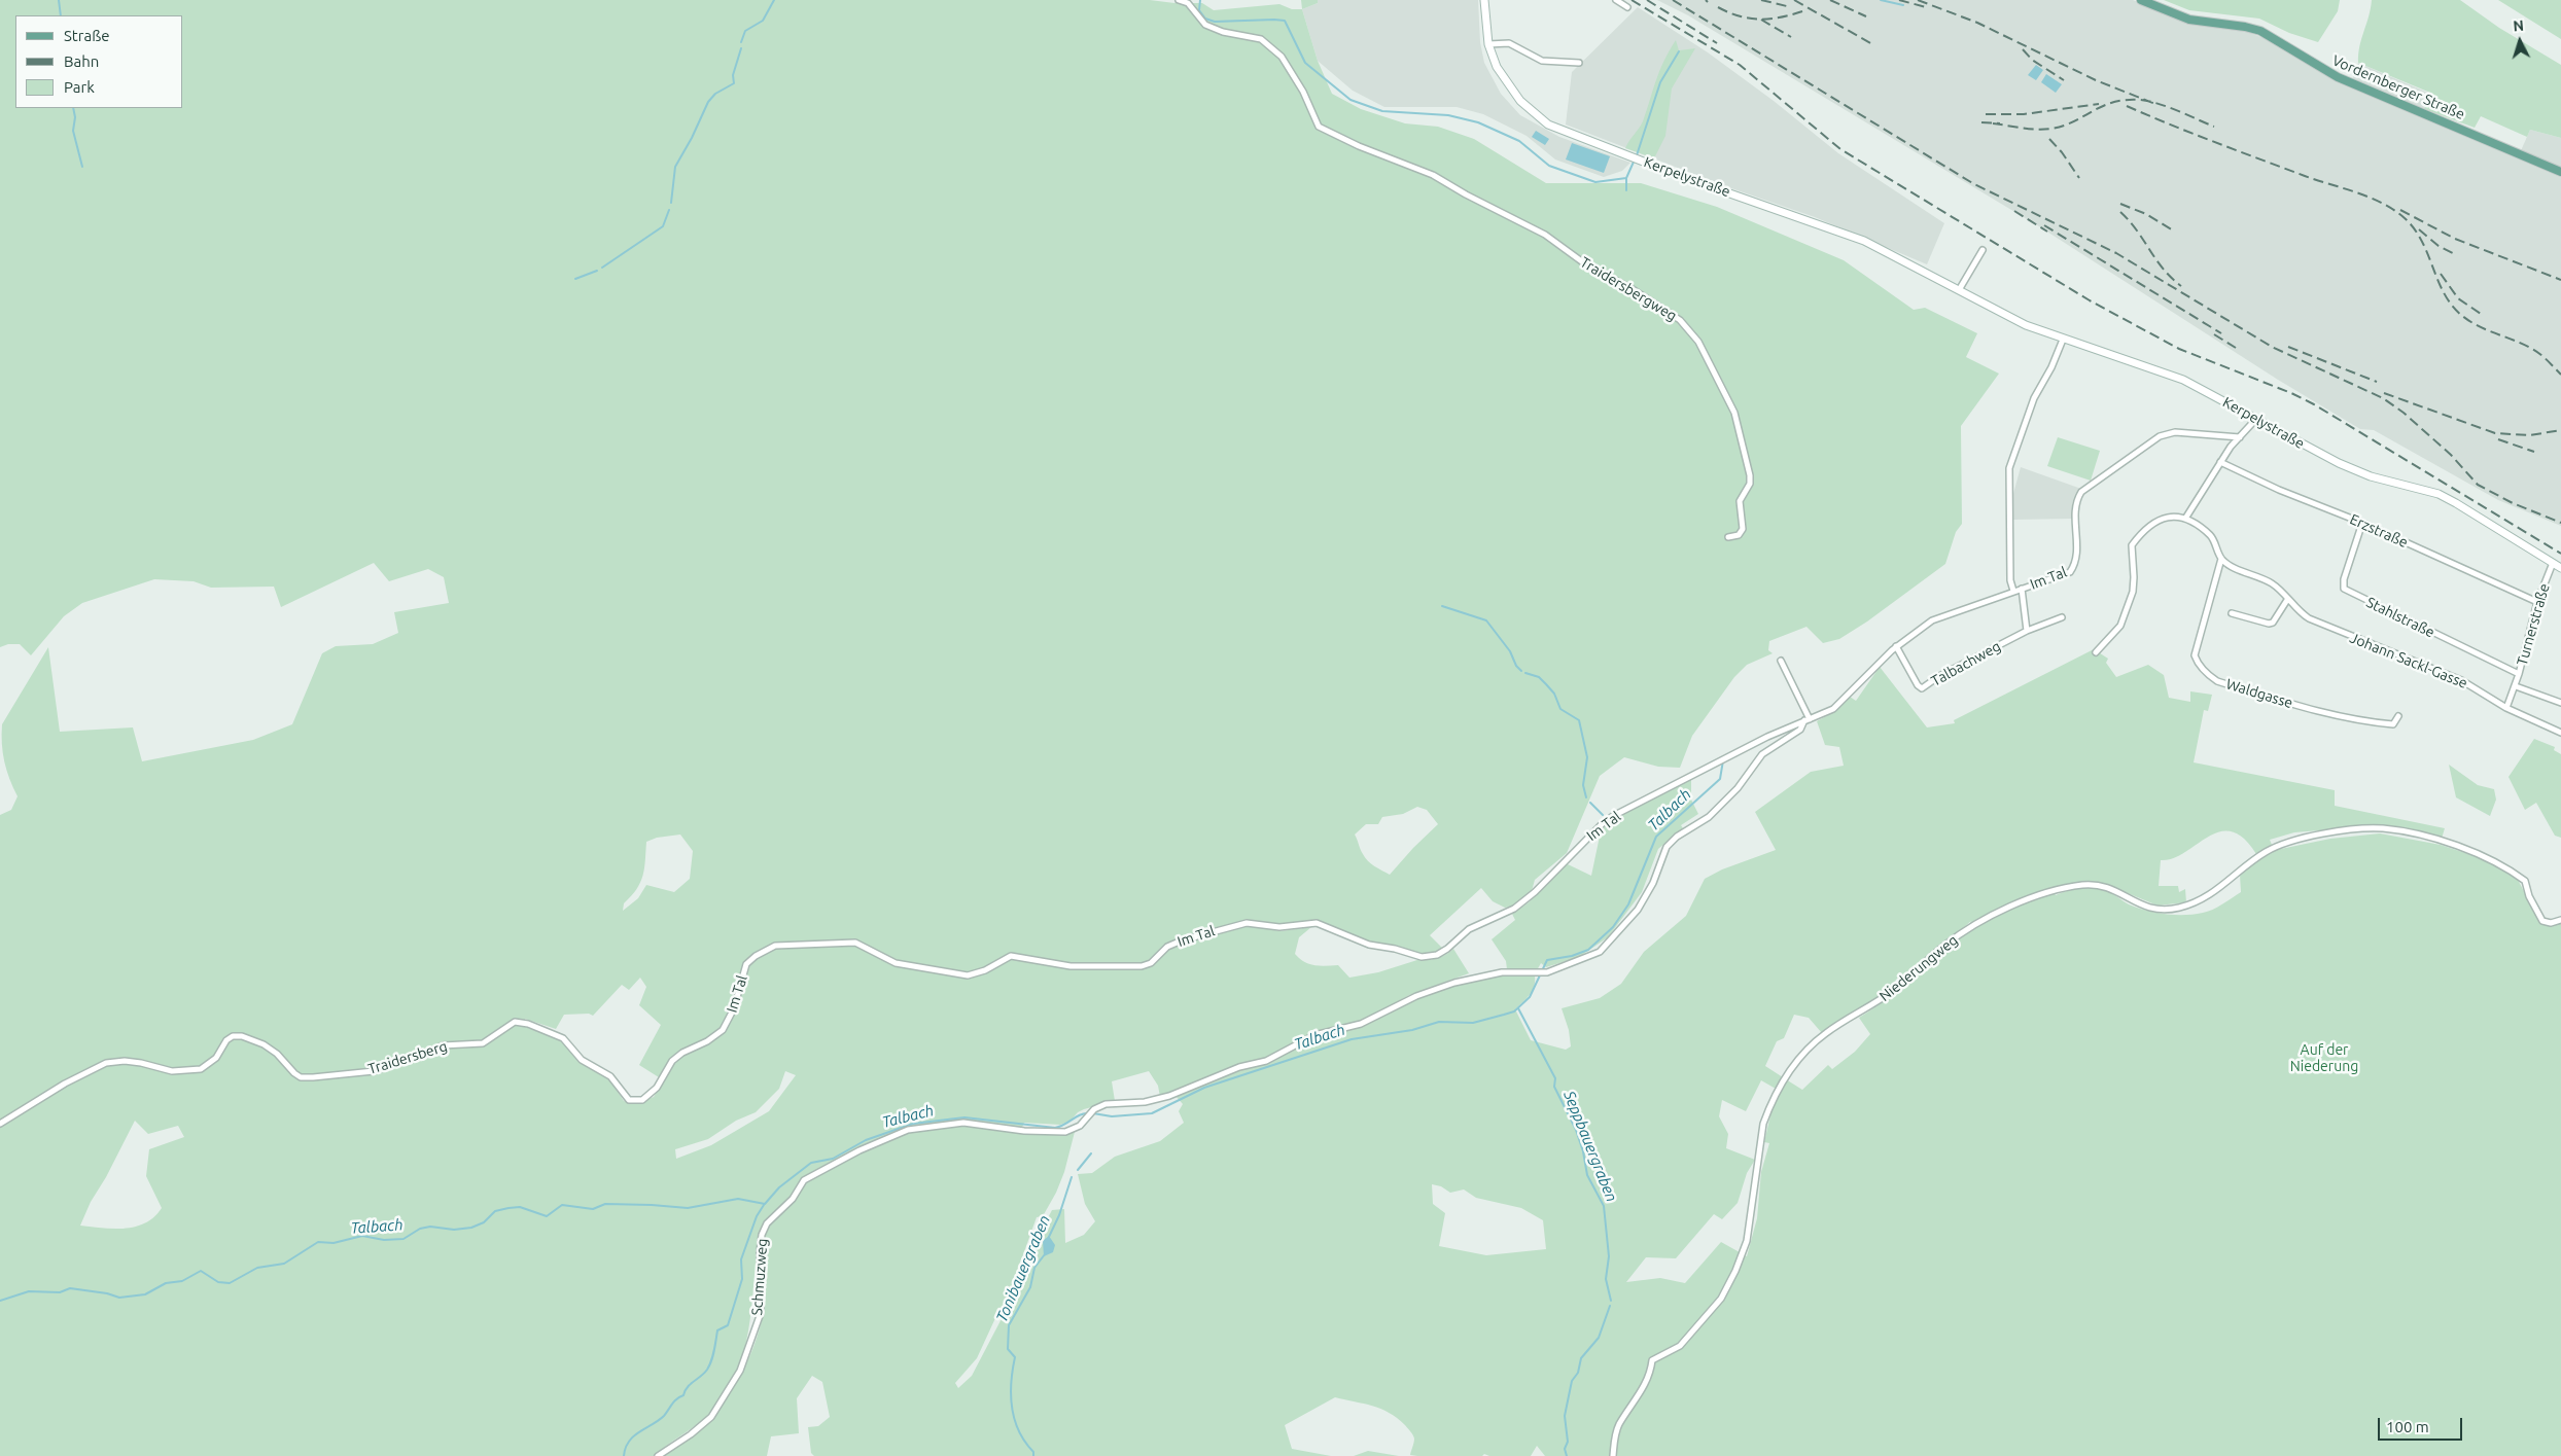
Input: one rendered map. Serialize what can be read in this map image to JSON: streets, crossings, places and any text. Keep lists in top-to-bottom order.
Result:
{
  "streets": {
    "main road": ["Vordernberger Straße", "Kerpelystraße"],
    "street": [
      "Traidersbergweg",
      "Erzstraße",
      "Im Tal",
      "Stahlstraße",
      "Turnerstraße",
      "Johann Sackl-Gasse",
      "Talbachweg",
      "Waldgasse",
      "Niederungweg",
      "Traidersberg",
      "Schmuzweg"
    ]
  },
  "crossings": [
    ["Kerpelystraße", "Turnerstraße"],
    ["Erzstraße", "Stahlstraße"],
    ["Erzstraße", "Turnerstraße"],
    ["Im Tal", "Talbachweg"],
    ["Im Tal", "Traidersberg"],
    ["Im Tal", "Schmuzweg"],
    ["Stahlstraße", "Turnerstraße"],
    ["Turnerstraße", "Johann Sackl-Gasse"],
    ["Johann Sackl-Gasse", "Waldgasse"]
  ],
  "water": ["Talbach", "Seppbauergraben", "Tonibauergraben"],
  "parks": ["Auf der Niederung"],
  "legend": ["Straße", "Bahn", "Park"],
  "scale_bar": "100 m",
  "north": "top"
}
